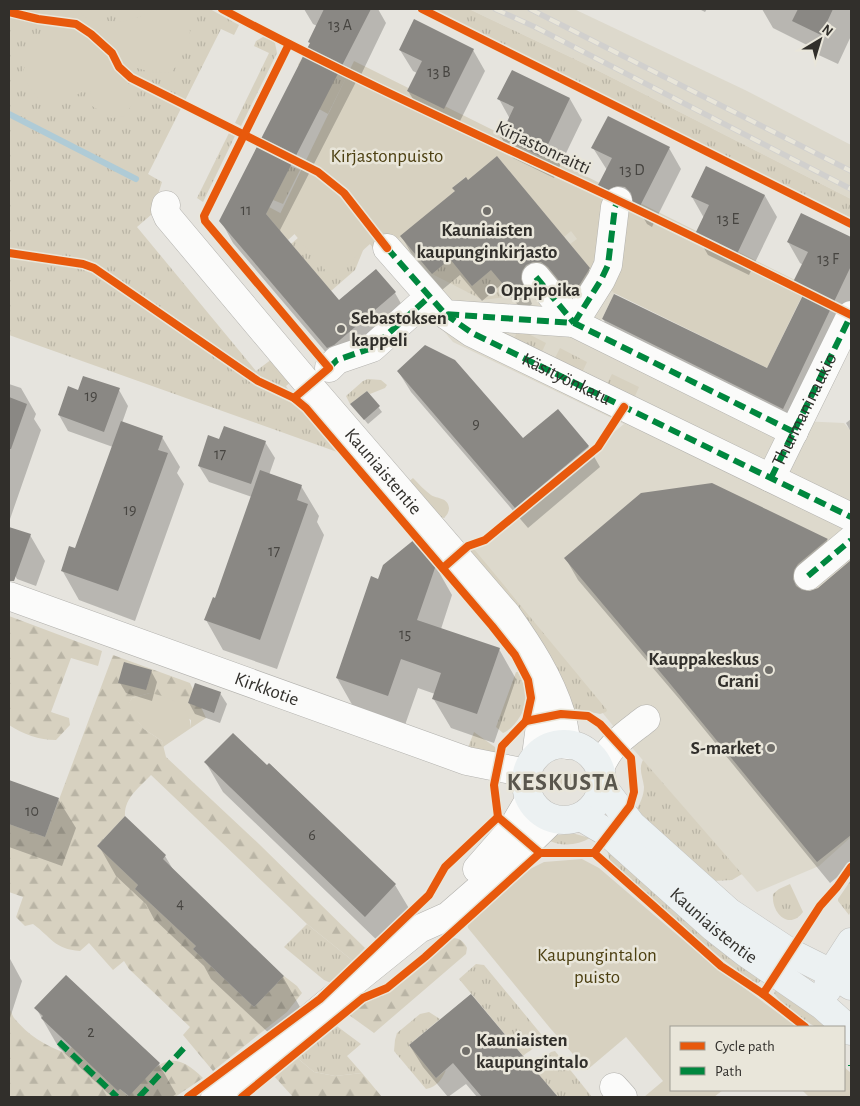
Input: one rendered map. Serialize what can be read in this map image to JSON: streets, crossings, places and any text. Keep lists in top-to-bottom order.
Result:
{
  "streets": {
    "main road": ["Kauniaistentie"],
    "street": ["Käsityönkatu", "Thurmaninaukio", "Kirkkotie"],
    "cycle path": ["Kirjastonraitti"]
  },
  "crossings": [
    ["Käsityönkatu", "Thurmaninaukio"],
    ["Kauniaistentie", "Kirkkotie"]
  ],
  "districts": ["KESKUSTA"],
  "parks": ["Kirjastonpuisto", "Kaupungintalon puisto"],
  "places": [
    "Kauniaisten kaupunginkirjasto",
    "Oppipoika",
    "Sebastoksen kappeli",
    "Kauppakeskus Grani",
    "S-market",
    "Kauniaisten kaupungintalo"
  ],
  "house_numbers": [
    "13 A",
    "13 B",
    "13 D",
    "11",
    "13 E",
    "13 F",
    "19",
    "9",
    "17",
    "19",
    "17",
    "15",
    "10",
    "6",
    "4",
    "2"
  ],
  "legend": ["Cycle path", "Path"],
  "north": "top right"
}
